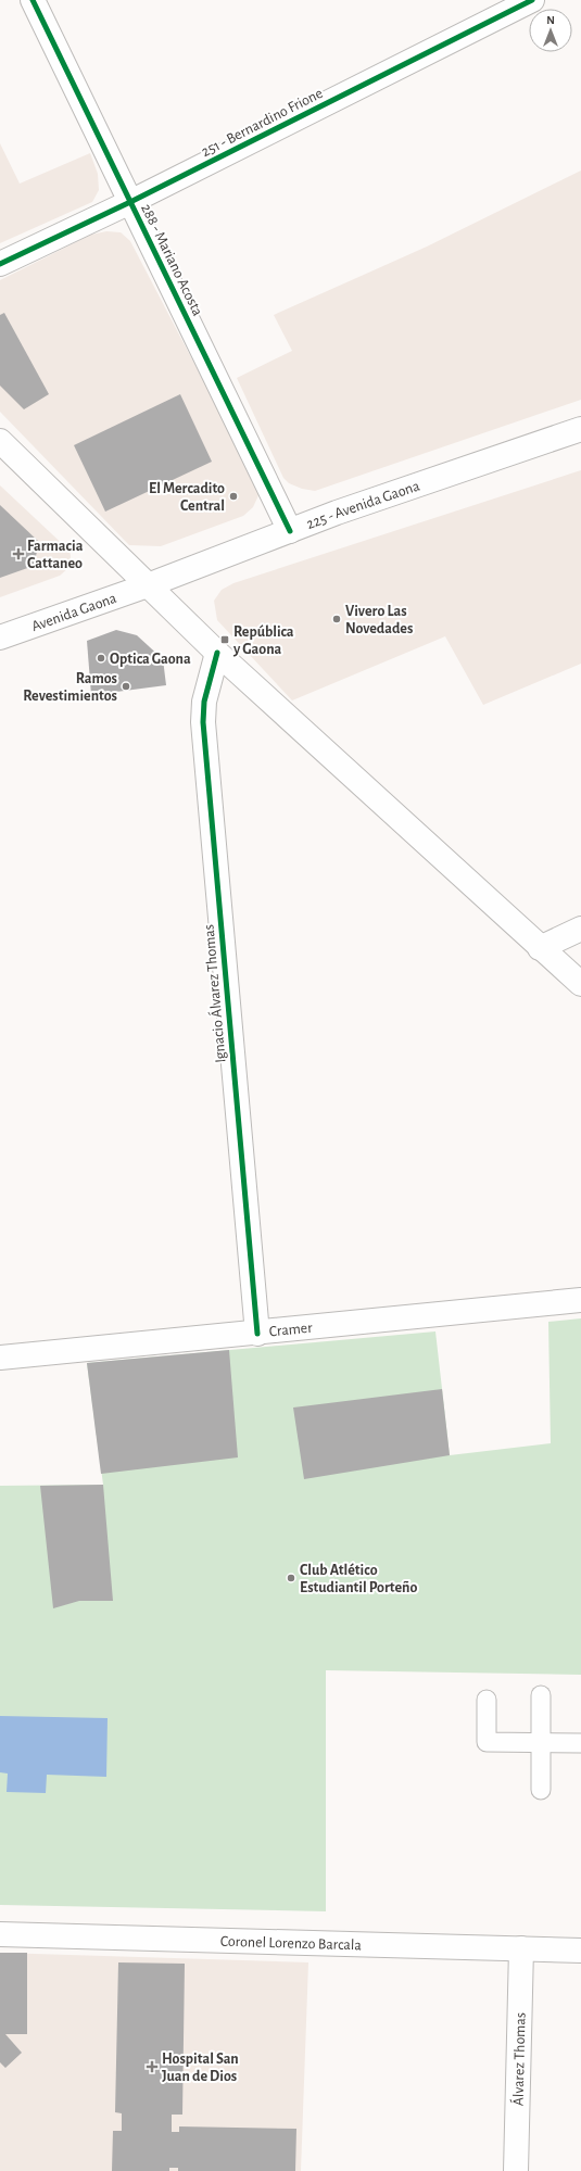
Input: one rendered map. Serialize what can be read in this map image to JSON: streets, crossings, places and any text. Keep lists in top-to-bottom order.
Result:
{
  "streets": {
    "street": [
      "251 - Bernardino Frione",
      "288 - Mariano Acosta",
      "225 - Avenida Gaona",
      "Avenida Gaona",
      "Ignacio Álvarez Thomas",
      "Cramer",
      "Coronel Lorenzo Barcala",
      "Álvarez Thomas"
    ]
  },
  "crossings": [
    ["251 - Bernardino Frione", "288 - Mariano Acosta"],
    ["288 - Mariano Acosta", "225 - Avenida Gaona"],
    ["225 - Avenida Gaona", "Avenida Gaona"],
    ["Ignacio Álvarez Thomas", "Cramer"],
    ["Coronel Lorenzo Barcala", "Álvarez Thomas"]
  ],
  "places": {
    "other": [
      "El Mercadito Central",
      "Vivero Las Novedades",
      "Optica Gaona",
      "Ramos Revestimientos",
      "Club Atlético Estudiantil Porteño"
    ],
    "health": ["Farmacia Cattaneo", "Hospital San Juan de Dios"],
    "transit": ["República y Gaona"]
  },
  "north": "top"
}
